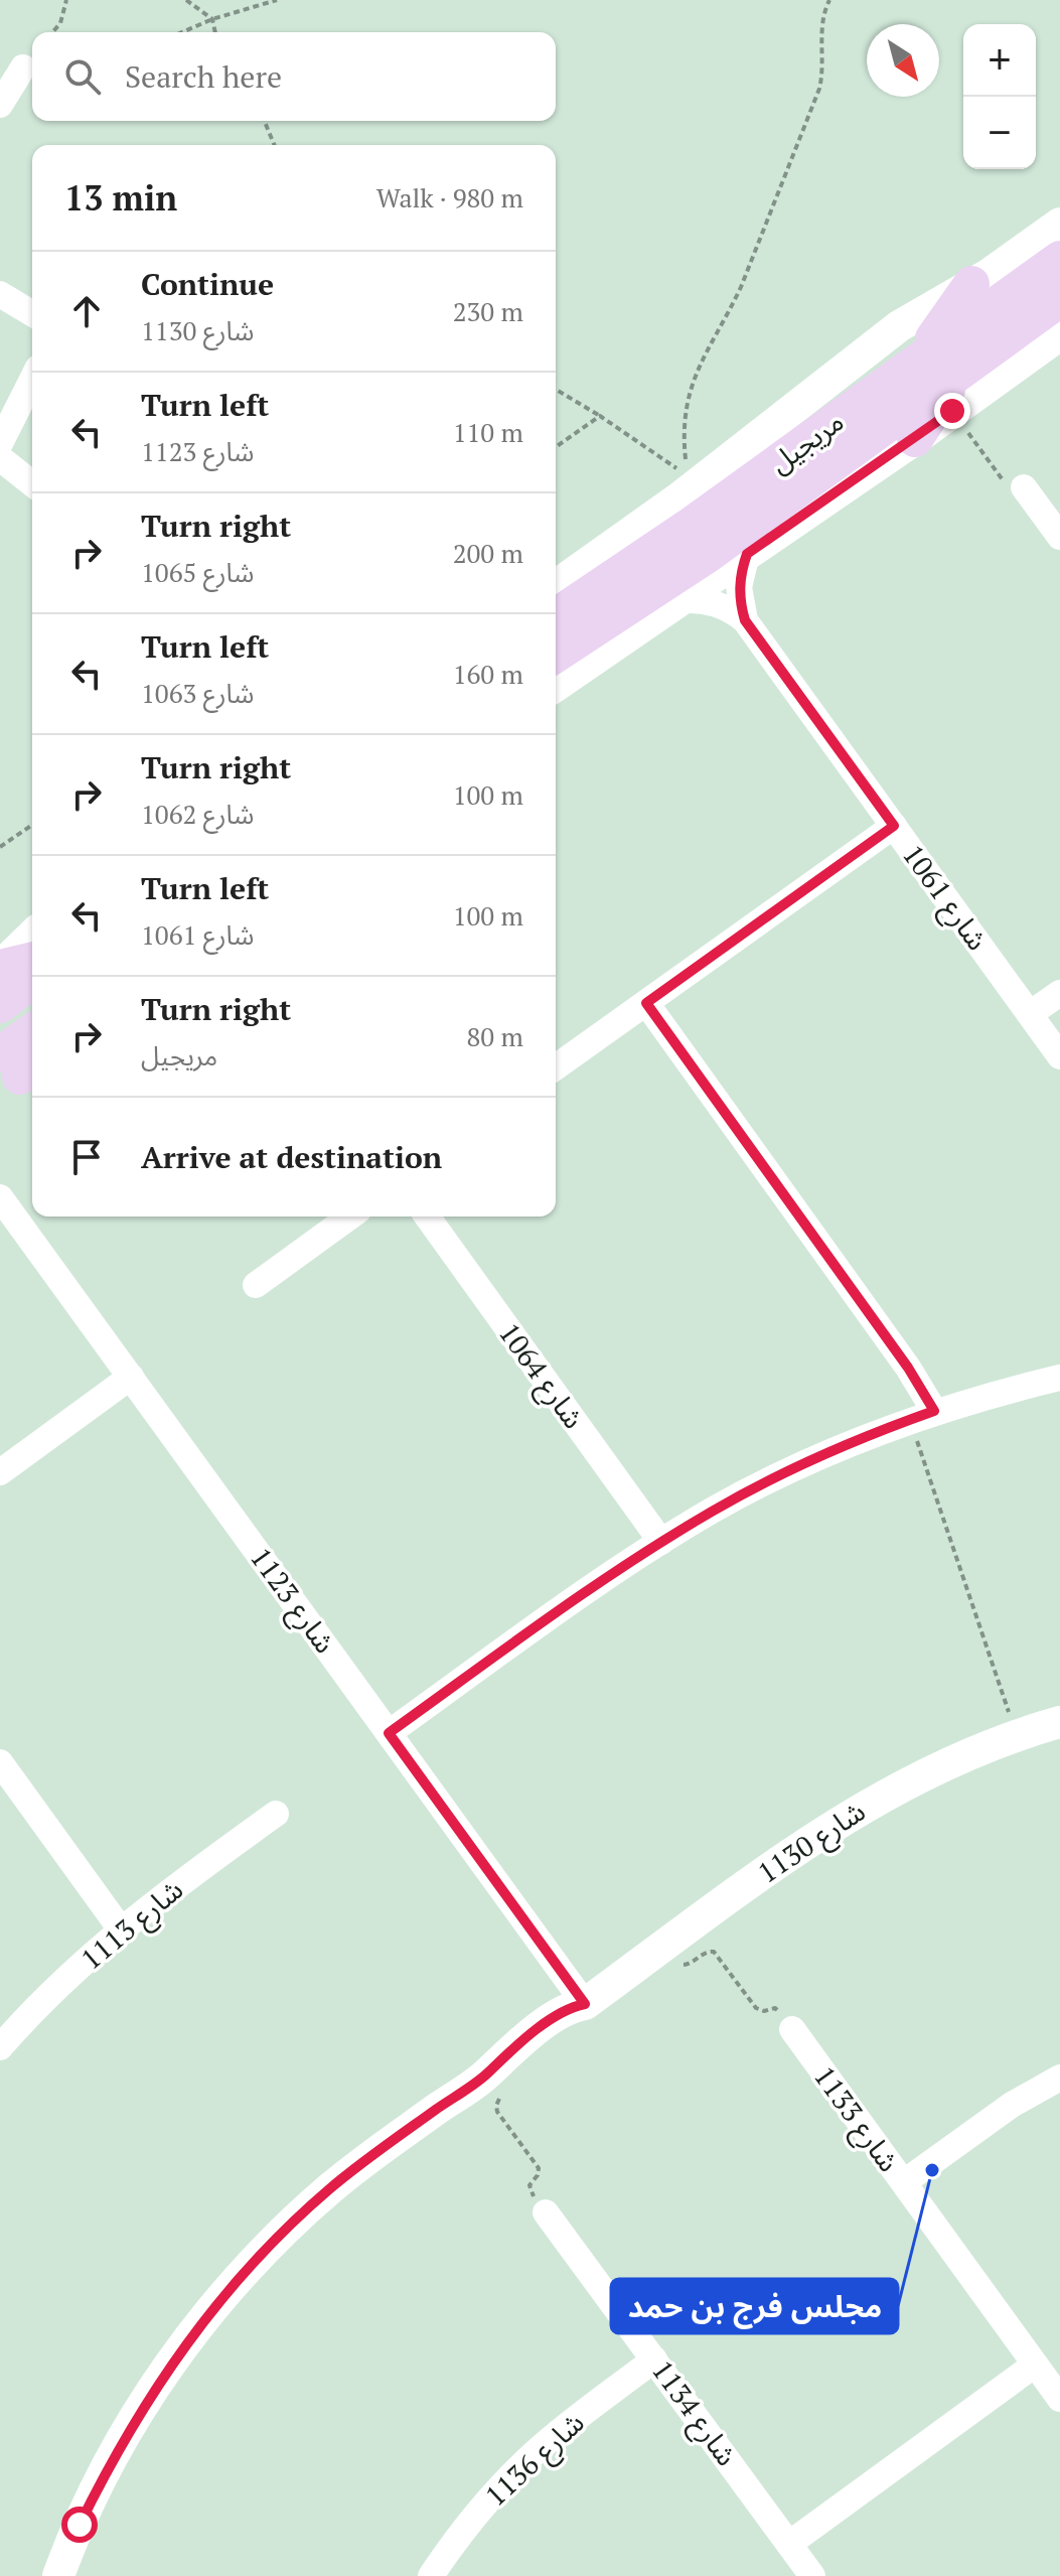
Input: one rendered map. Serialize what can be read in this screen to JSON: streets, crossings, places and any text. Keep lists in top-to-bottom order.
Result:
{
  "streets": {
    "main road": ["مريجيل"],
    "street": [
      "شارع 1061",
      "شارع 1064",
      "شارع 1123",
      "شارع 1130",
      "شارع 1113",
      "شارع 1133",
      "شارع 1134",
      "شارع 1136"
    ]
  },
  "crossings": [
    ["مريجيل", "شارع 1061"],
    ["شارع 1123", "شارع 1130"],
    ["شارع 1134", "شارع 1136"]
  ],
  "places": ["مجلس فرج بن حمد"],
  "north": "bottom right",
  "page": {
    "map_buttons": ["+", "−"],
    "search": "Search here",
    "heading": ["13 min", "Walk · 980 m"],
    "list": [
      ["Continue", "شارع 1130", "230 m"],
      ["Turn left", "شارع 1123", "110 m"],
      ["Turn right", "شارع 1065", "200 m"],
      ["Turn left", "شارع 1063", "160 m"],
      ["Turn right", "شارع 1062", "100 m"],
      ["Turn left", "شارع 1061", "100 m"],
      ["Turn right", "مريجيل", "80 m"],
      "Arrive at destination"
    ]
  }
}
